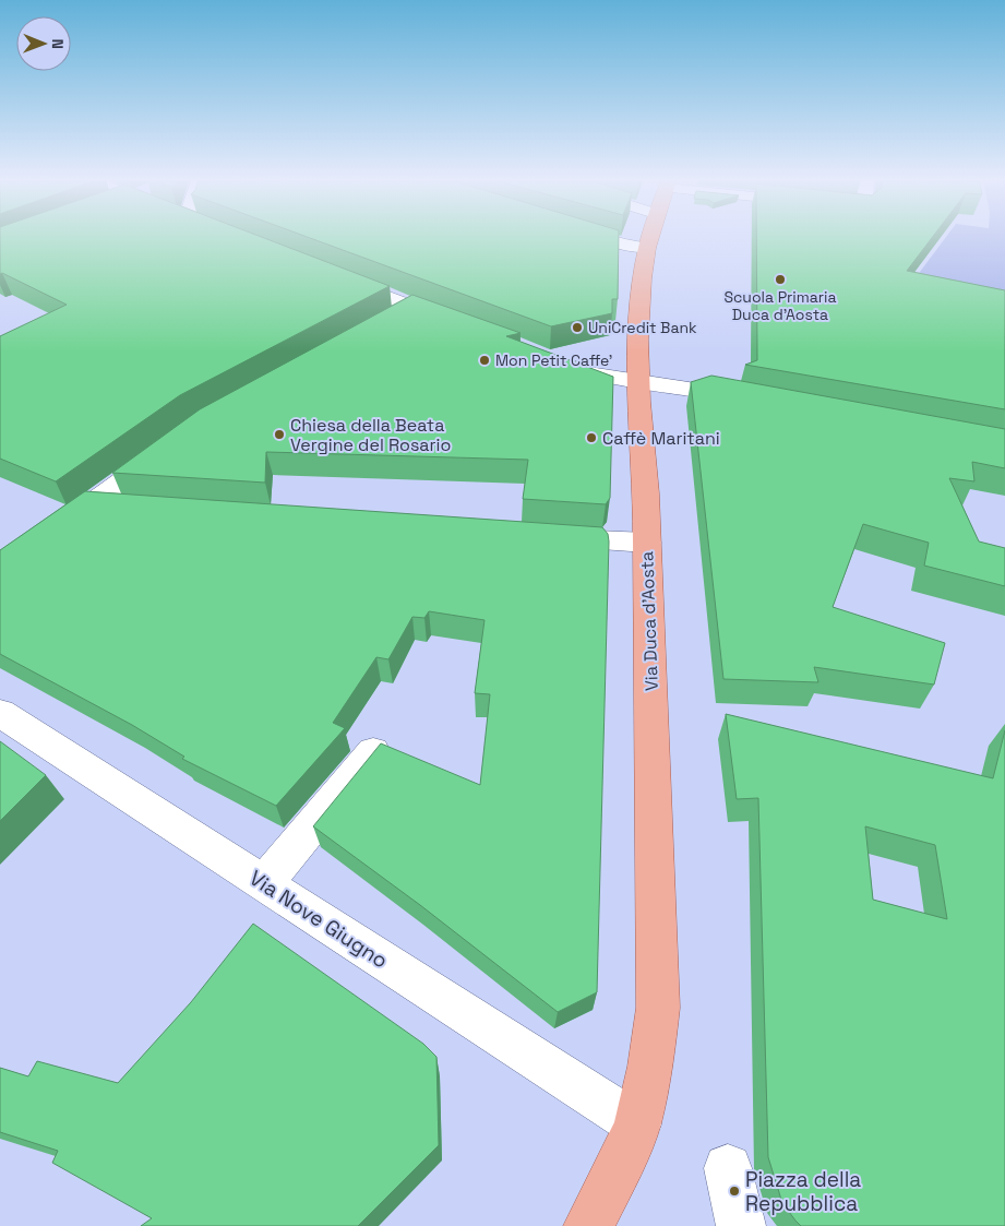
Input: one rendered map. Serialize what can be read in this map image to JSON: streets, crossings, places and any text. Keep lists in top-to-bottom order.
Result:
{
  "streets": {
    "main road": ["Via Duca d'Aosta"],
    "street": ["Via Nove Giugno"]
  },
  "crossings": [
    ["Via Duca d'Aosta", "Via Nove Giugno"]
  ],
  "places": [
    "Scuola Primaria Duca d'Aosta",
    "UniCredit Bank",
    "Mon Petit Caffe'",
    "Chiesa della Beata Vergine del Rosario",
    "Caffè Maritani",
    "Piazza della Repubblica"
  ],
  "north": "right"
}
